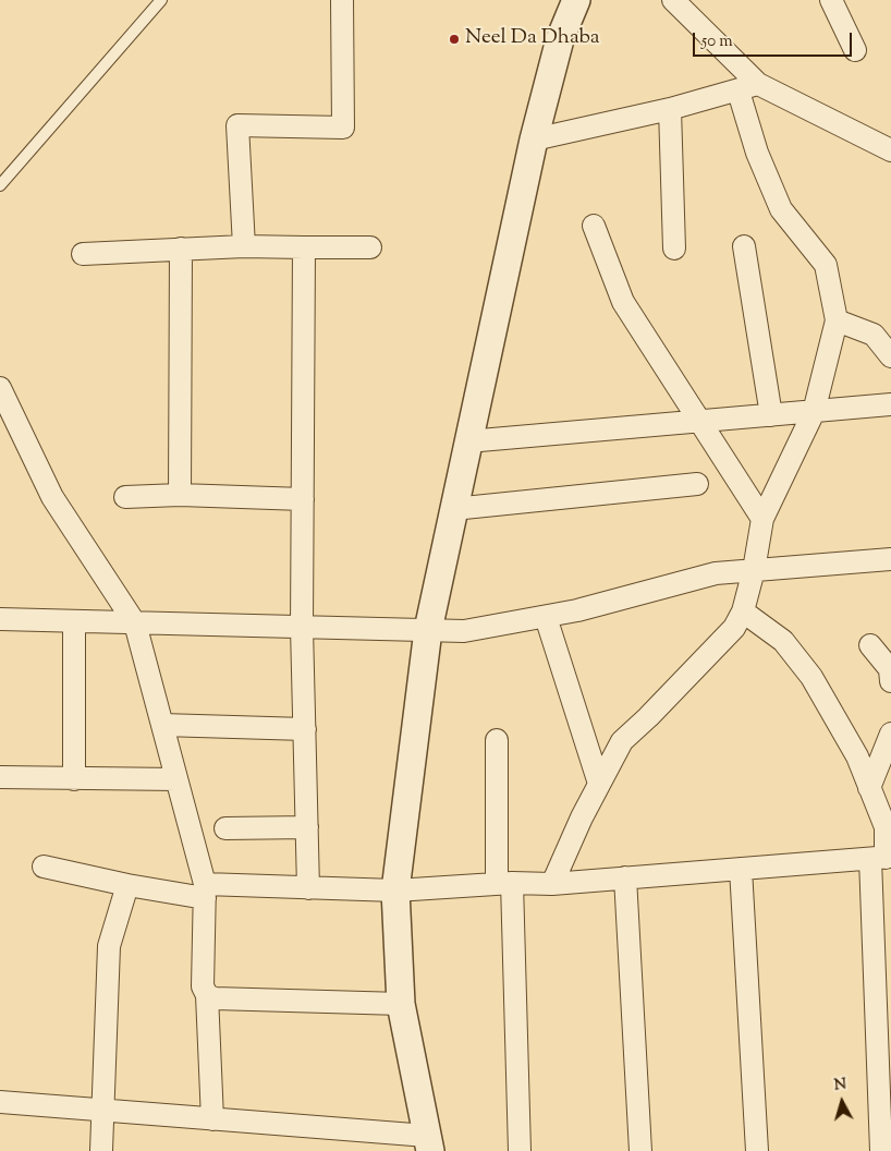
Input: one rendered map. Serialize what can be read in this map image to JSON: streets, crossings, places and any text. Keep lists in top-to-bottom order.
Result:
{
  "places": ["Neel Da Dhaba"],
  "scale_bar": "50 m",
  "north": "top"
}
